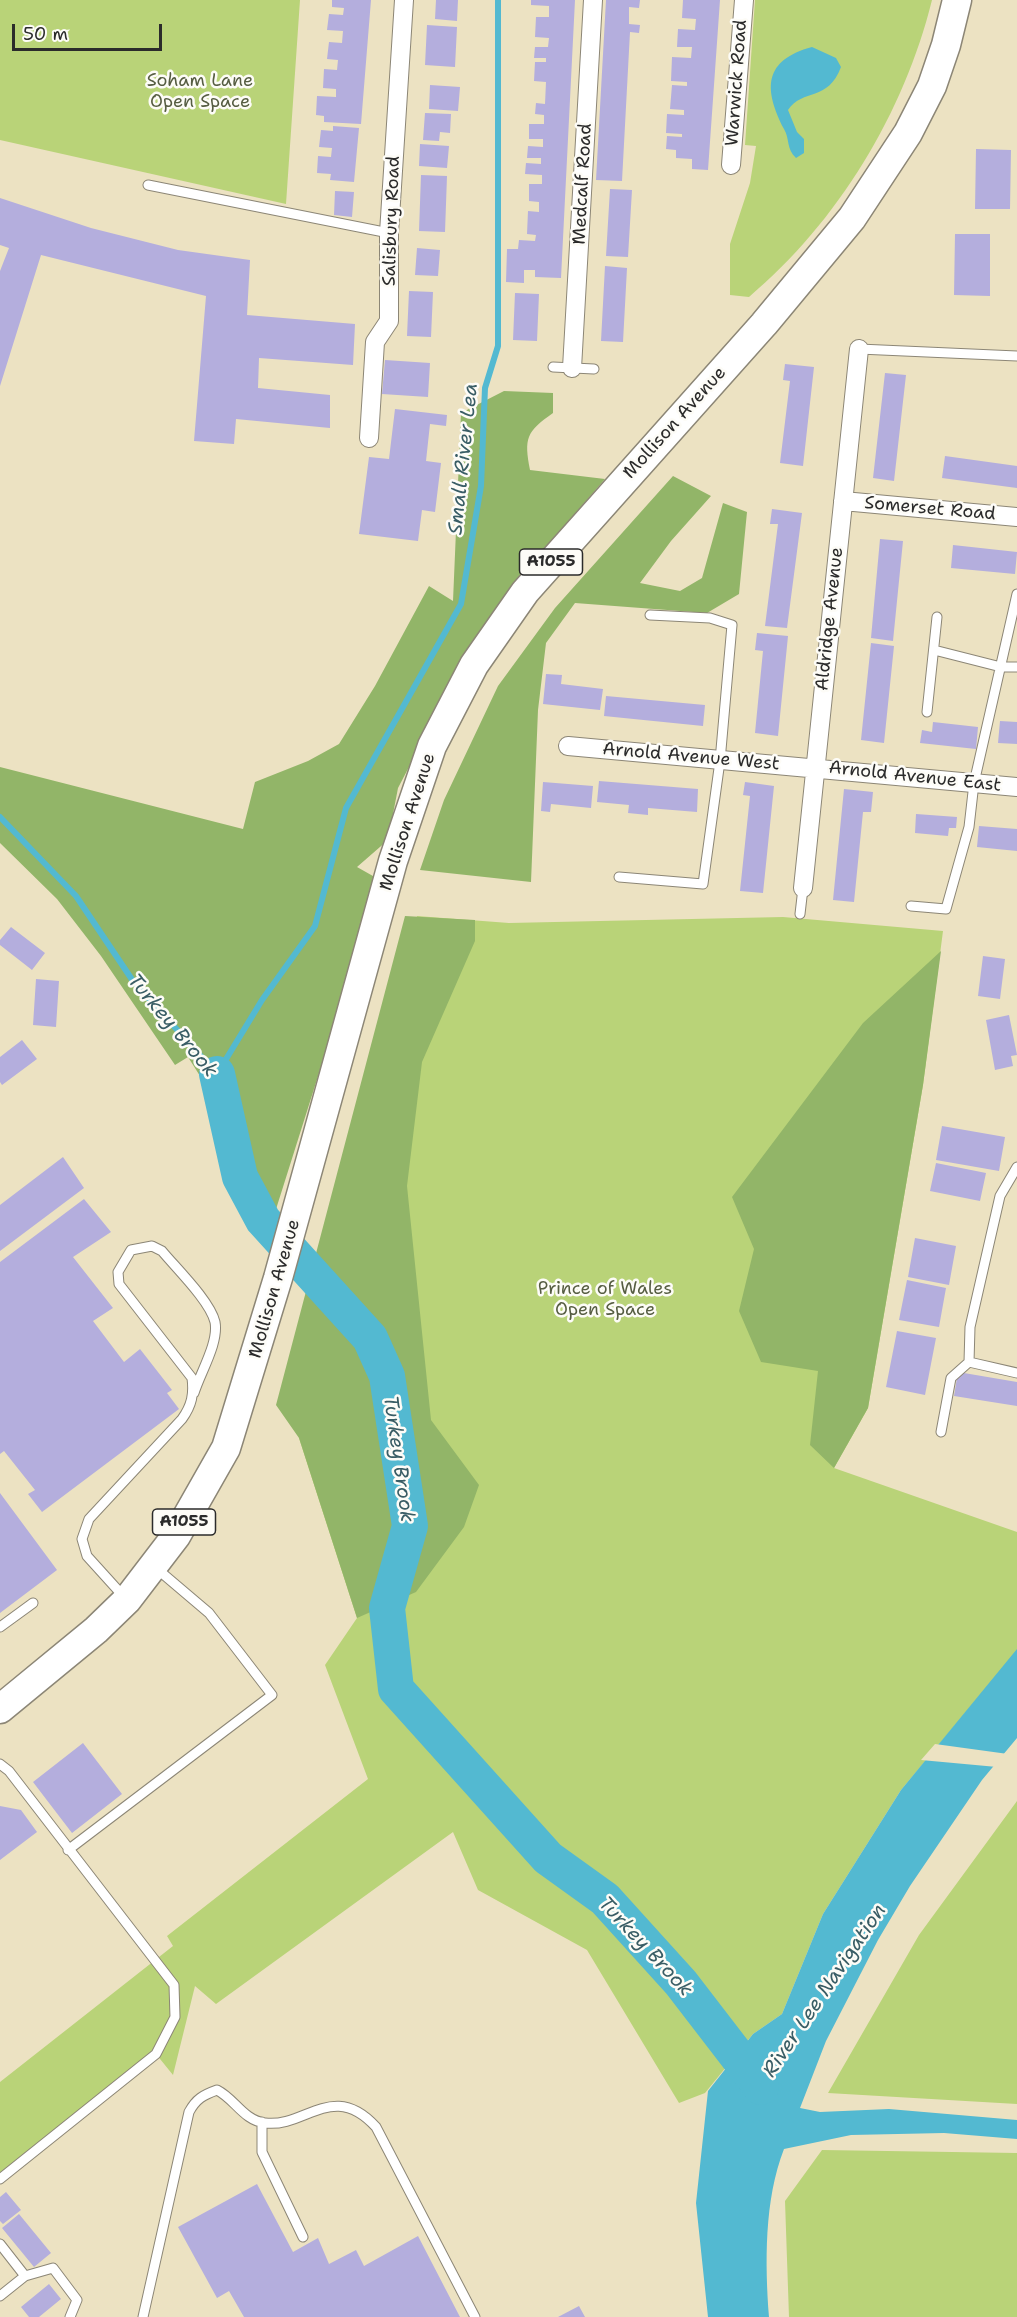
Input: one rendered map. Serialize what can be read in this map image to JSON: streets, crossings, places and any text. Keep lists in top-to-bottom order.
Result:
{
  "streets": {
    "main road": ["Mollison Avenue", "A1055"],
    "street": [
      "Warwick Road",
      "Medcalf Road",
      "Salisbury Road",
      "Somerset Road",
      "Aldridge Avenue",
      "Arnold Avenue West",
      "Arnold Avenue East"
    ]
  },
  "crossings": [
    ["Somerset Road", "Aldridge Avenue"],
    ["Aldridge Avenue", "Arnold Avenue West"],
    ["Aldridge Avenue", "Arnold Avenue East"],
    ["Arnold Avenue West", "Arnold Avenue East"]
  ],
  "water": ["Small River Lea", "Turkey Brook", "River Lee Navigation"],
  "parks": ["Soham Lane Open Space", "Prince of Wales Open Space"],
  "scale_bar": "50 m"
}
